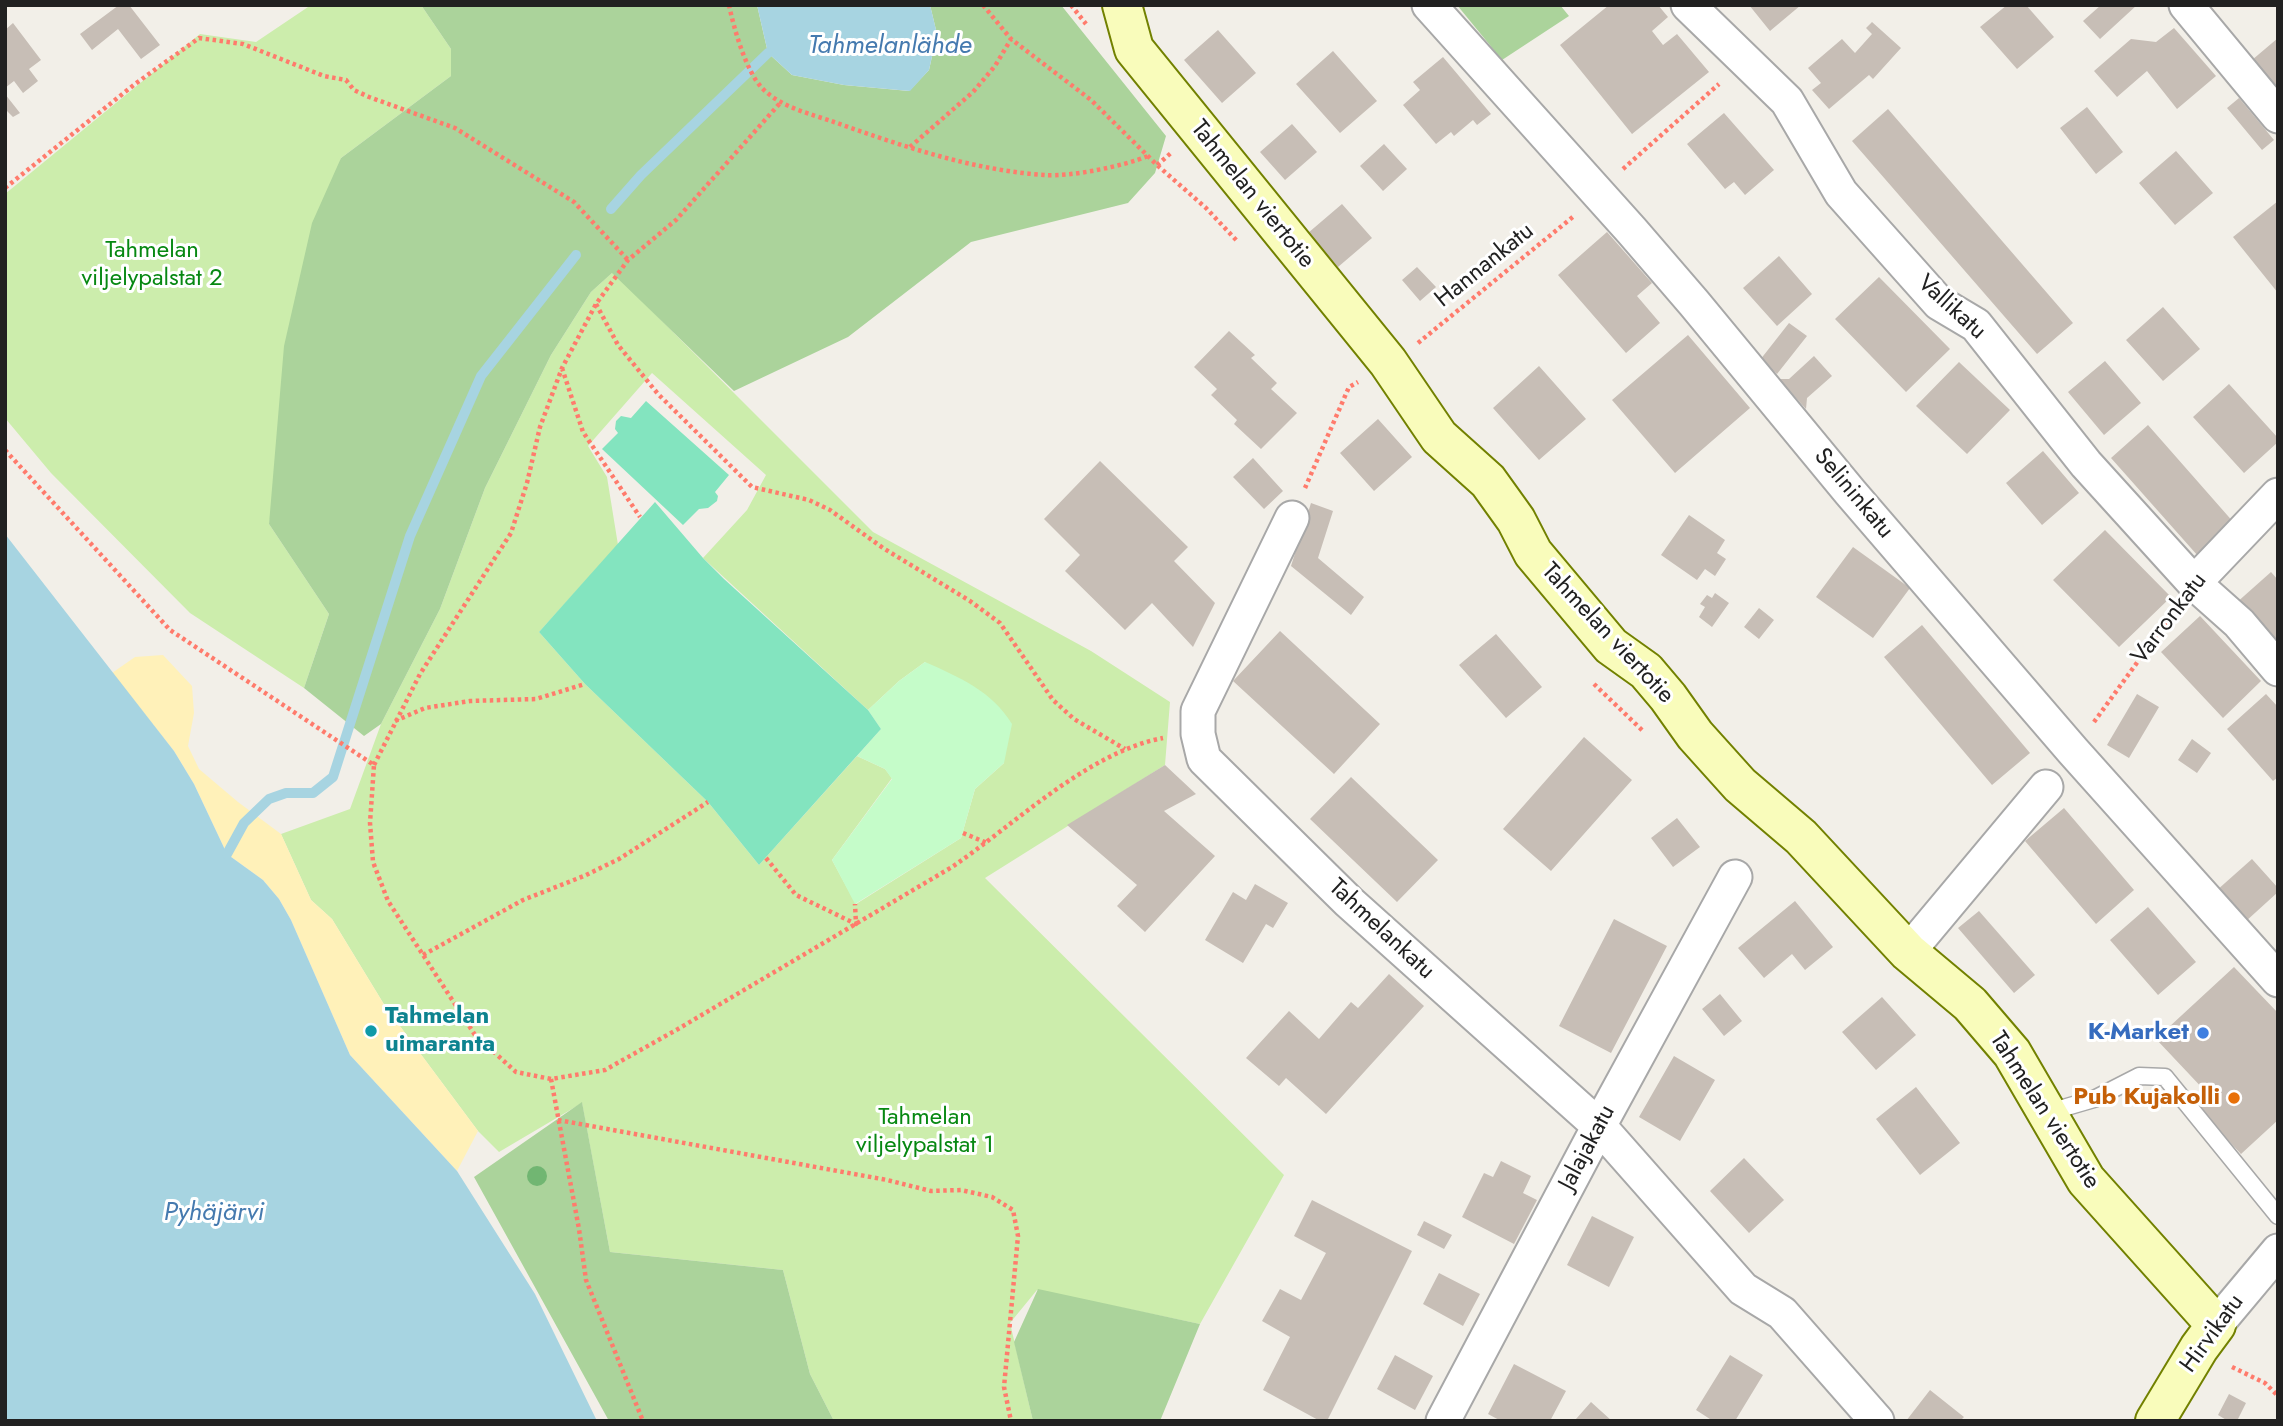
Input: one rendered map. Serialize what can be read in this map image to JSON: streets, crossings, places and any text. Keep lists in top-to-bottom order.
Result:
{
  "streets": {
    "street": [
      "Tahmelan viertotie",
      "Vallikatu",
      "Selininkatu",
      "Varronkatu",
      "Tahmelankatu",
      "Jalajakatu",
      "Hirvikatu"
    ],
    "path": ["Hannankatu"]
  },
  "crossings": [
    ["Tahmelan viertotie", "Hirvikatu"],
    ["Vallikatu", "Varronkatu"],
    ["Selininkatu", "Varronkatu"],
    ["Tahmelankatu", "Jalajakatu"]
  ],
  "water": ["Tahmelanlähde", "Pyhäjärvi"],
  "parks": ["Tahmelan viljelypalstat 2", "Tahmelan viljelypalstat 1"],
  "places": ["Tahmelan uimaranta", "K-Market", "Pub Kujakolli"]
}
